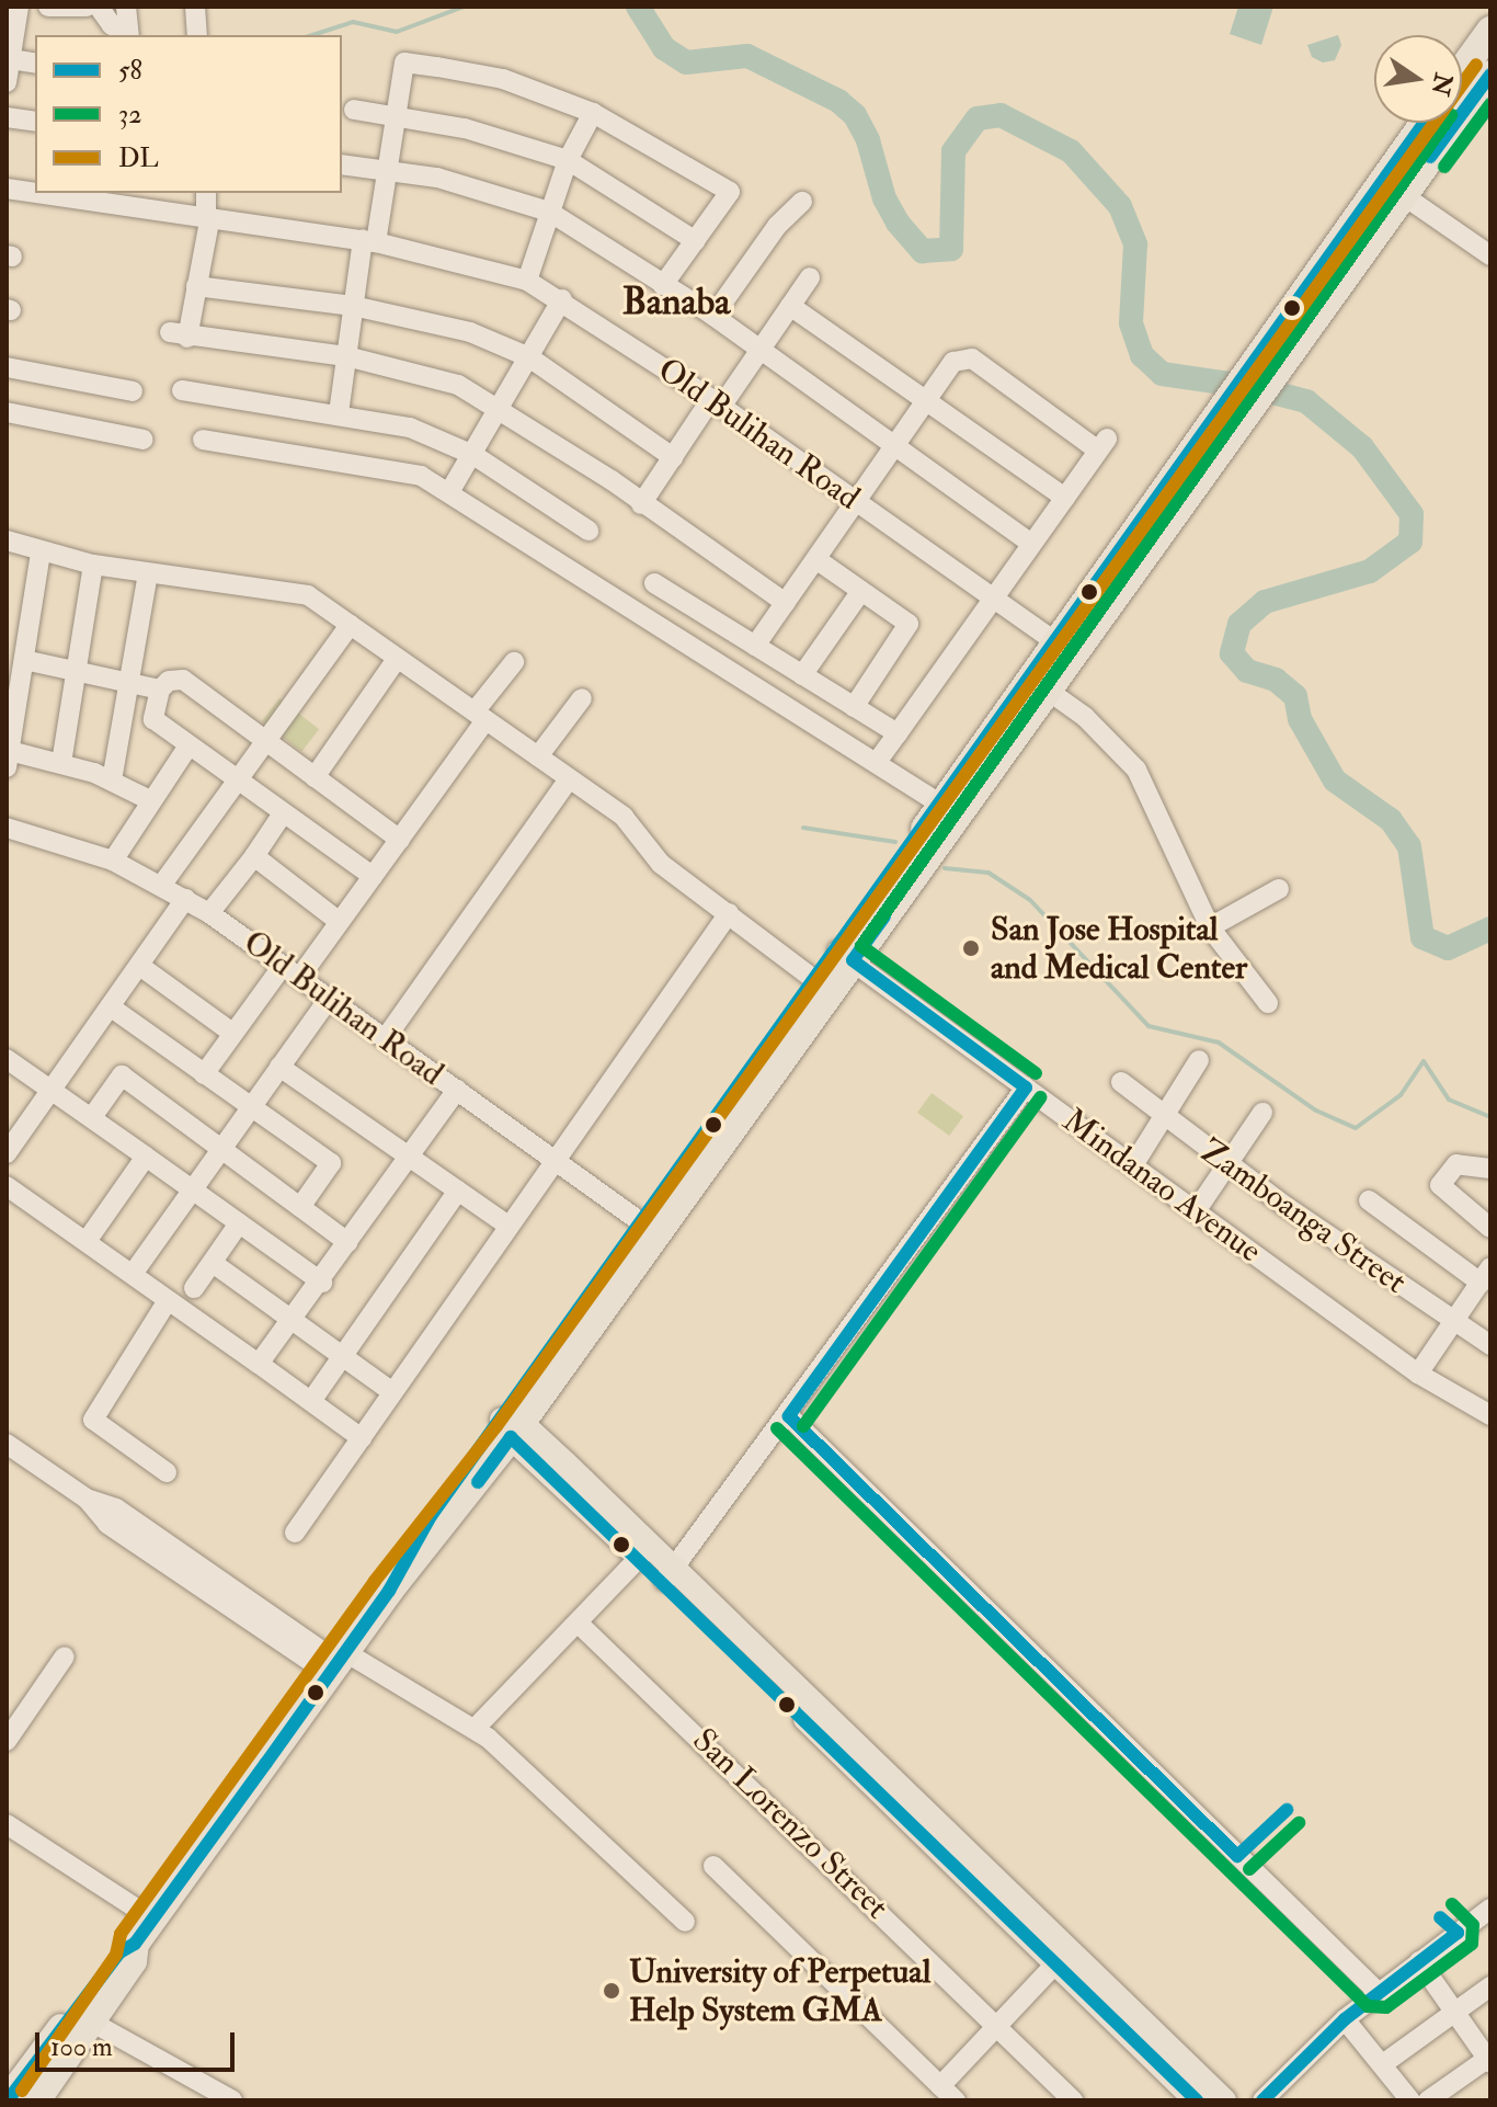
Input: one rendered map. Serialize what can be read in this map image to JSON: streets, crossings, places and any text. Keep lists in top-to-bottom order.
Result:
{
  "streets": {
    "street": [
      "Old Bulihan Road",
      "Mindanao Avenue",
      "Zamboanga Street",
      "San Lorenzo Street"
    ]
  },
  "districts": ["Banaba"],
  "places": ["San Jose Hospital and Medical Center", "University of Perpetual Help System GMA"],
  "lines": ["transit line DL", "transit line 58", "transit line 32"],
  "legend": ["58", "32", "DL"],
  "scale_bar": "100 m",
  "north": "right"
}
